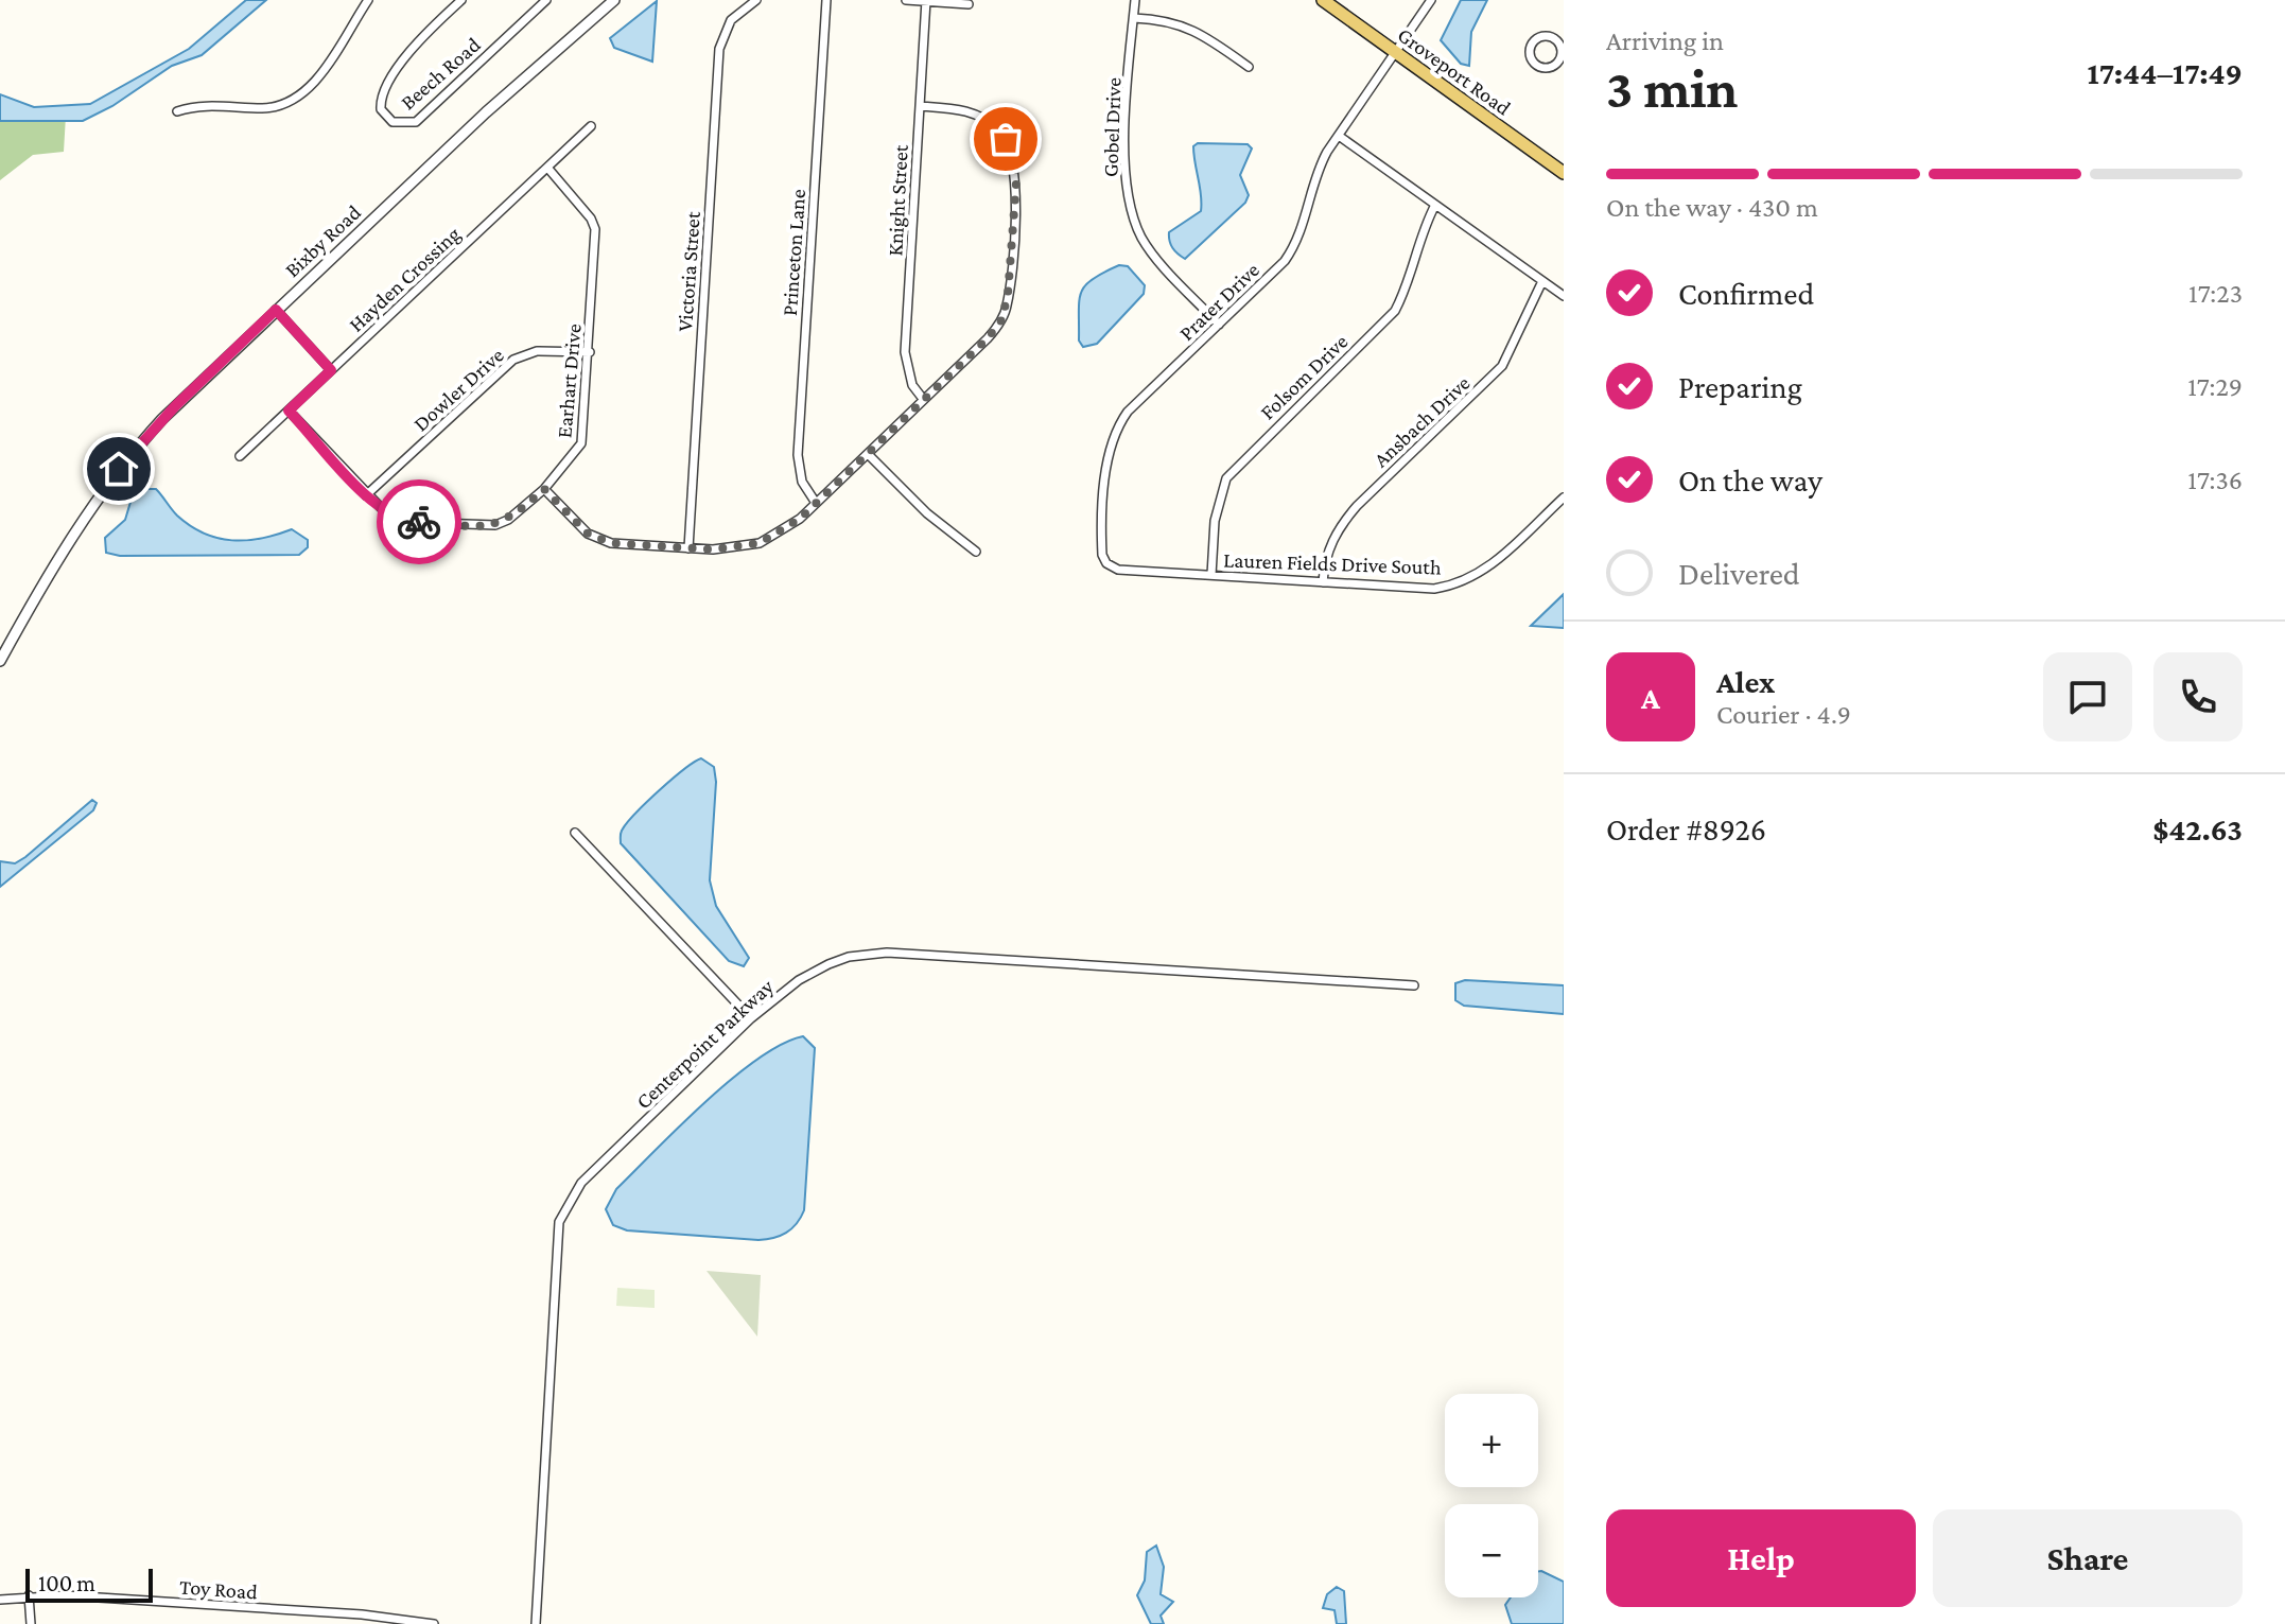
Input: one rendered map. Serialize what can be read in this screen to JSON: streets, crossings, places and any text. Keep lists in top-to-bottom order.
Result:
{
  "streets": {
    "main road": ["Groveport Road"],
    "street": [
      "Beech Road",
      "Gobel Drive",
      "Knight Street",
      "Bixby Road",
      "Princeton Lane",
      "Victoria Street",
      "Hayden Crossing",
      "Prater Drive",
      "Folsom Drive",
      "Earhart Drive",
      "Dowler Drive",
      "Ansbach Drive",
      "Lauren Fields Drive South",
      "Centerpoint Parkway",
      "Toy Road"
    ]
  },
  "crossings": [
    ["Groveport Road", "Prater Drive"],
    ["Gobel Drive", "Prater Drive"],
    ["Hayden Crossing", "Earhart Drive"],
    ["Prater Drive", "Lauren Fields Drive South"],
    ["Folsom Drive", "Lauren Fields Drive South"],
    ["Earhart Drive", "Dowler Drive"],
    ["Ansbach Drive", "Lauren Fields Drive South"]
  ],
  "scale_bar": "100 m",
  "page": {
    "heading": ["3 min", "Arriving in", "17:44–17:49"],
    "panel": [
      "Alex",
      "Courier · 4.9",
      "Order #8926",
      "$42.63"
    ],
    "bar": "On the way · 430 m",
    "list": [
      ["Confirmed", "17:23"],
      ["Preparing", "17:29"],
      ["On the way", "17:36"],
      "Delivered"
    ],
    "round": "A",
    "map_buttons": ["+", "−"],
    "buttons": ["Help", "Share"],
    "scale": "100 m"
  }
}
